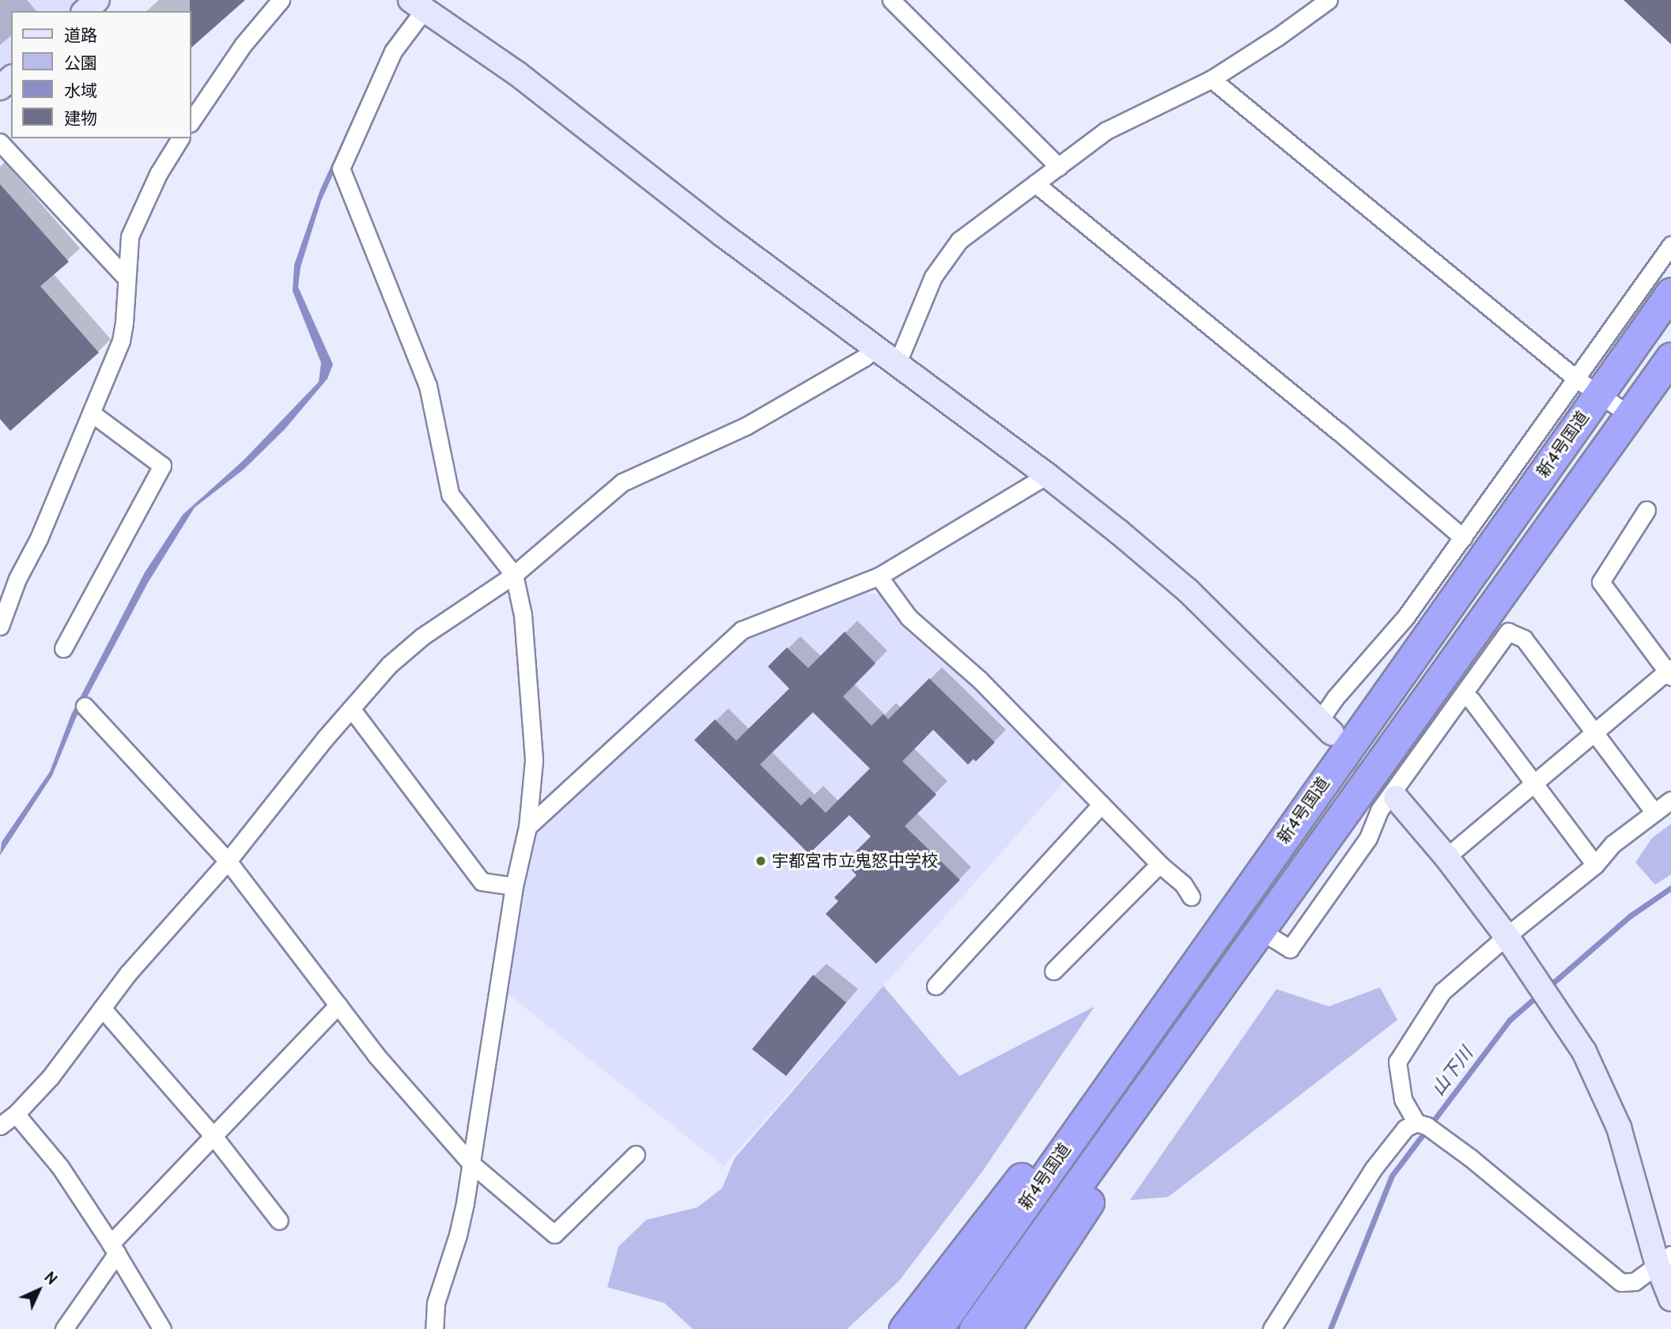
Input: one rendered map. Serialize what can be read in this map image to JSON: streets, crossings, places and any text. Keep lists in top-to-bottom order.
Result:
{
  "streets": {
    "highway": ["新4号国道"]
  },
  "water": ["山下川"],
  "places": ["宇都宮市立鬼怒中学校"],
  "legend": [
    "道路",
    "公園",
    "水域",
    "建物"
  ],
  "north": "top right"
}
